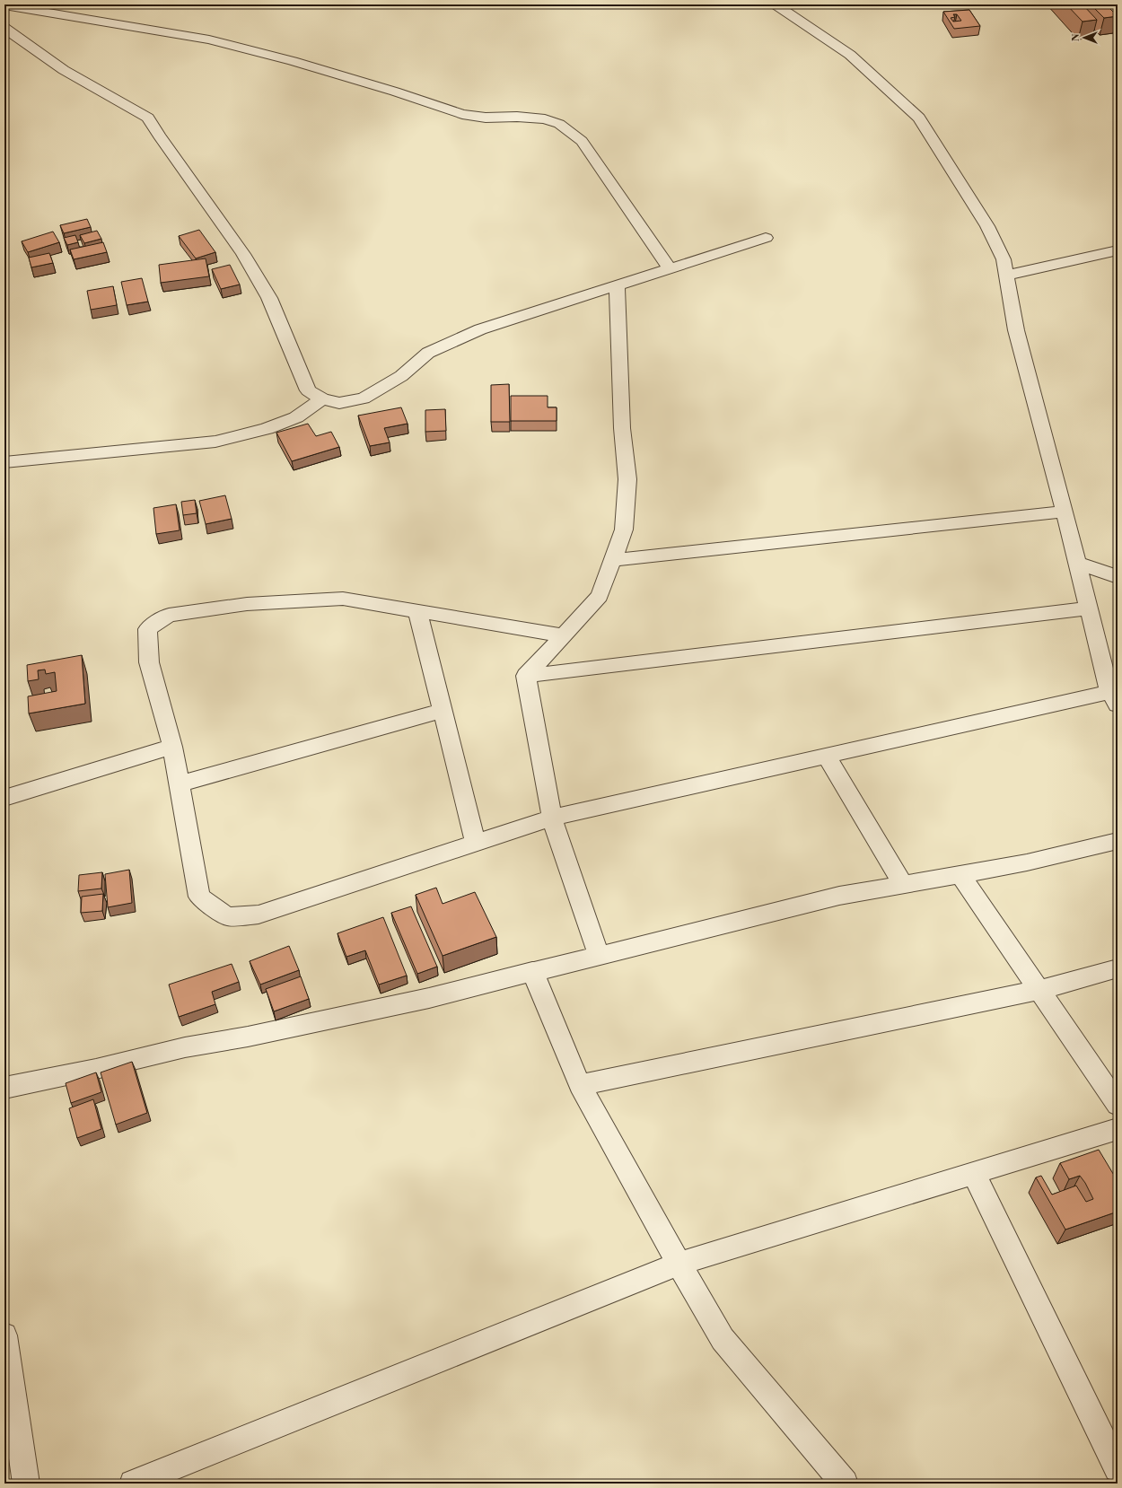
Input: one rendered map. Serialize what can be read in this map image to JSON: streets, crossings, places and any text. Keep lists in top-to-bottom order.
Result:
{
  "north": "left"
}
